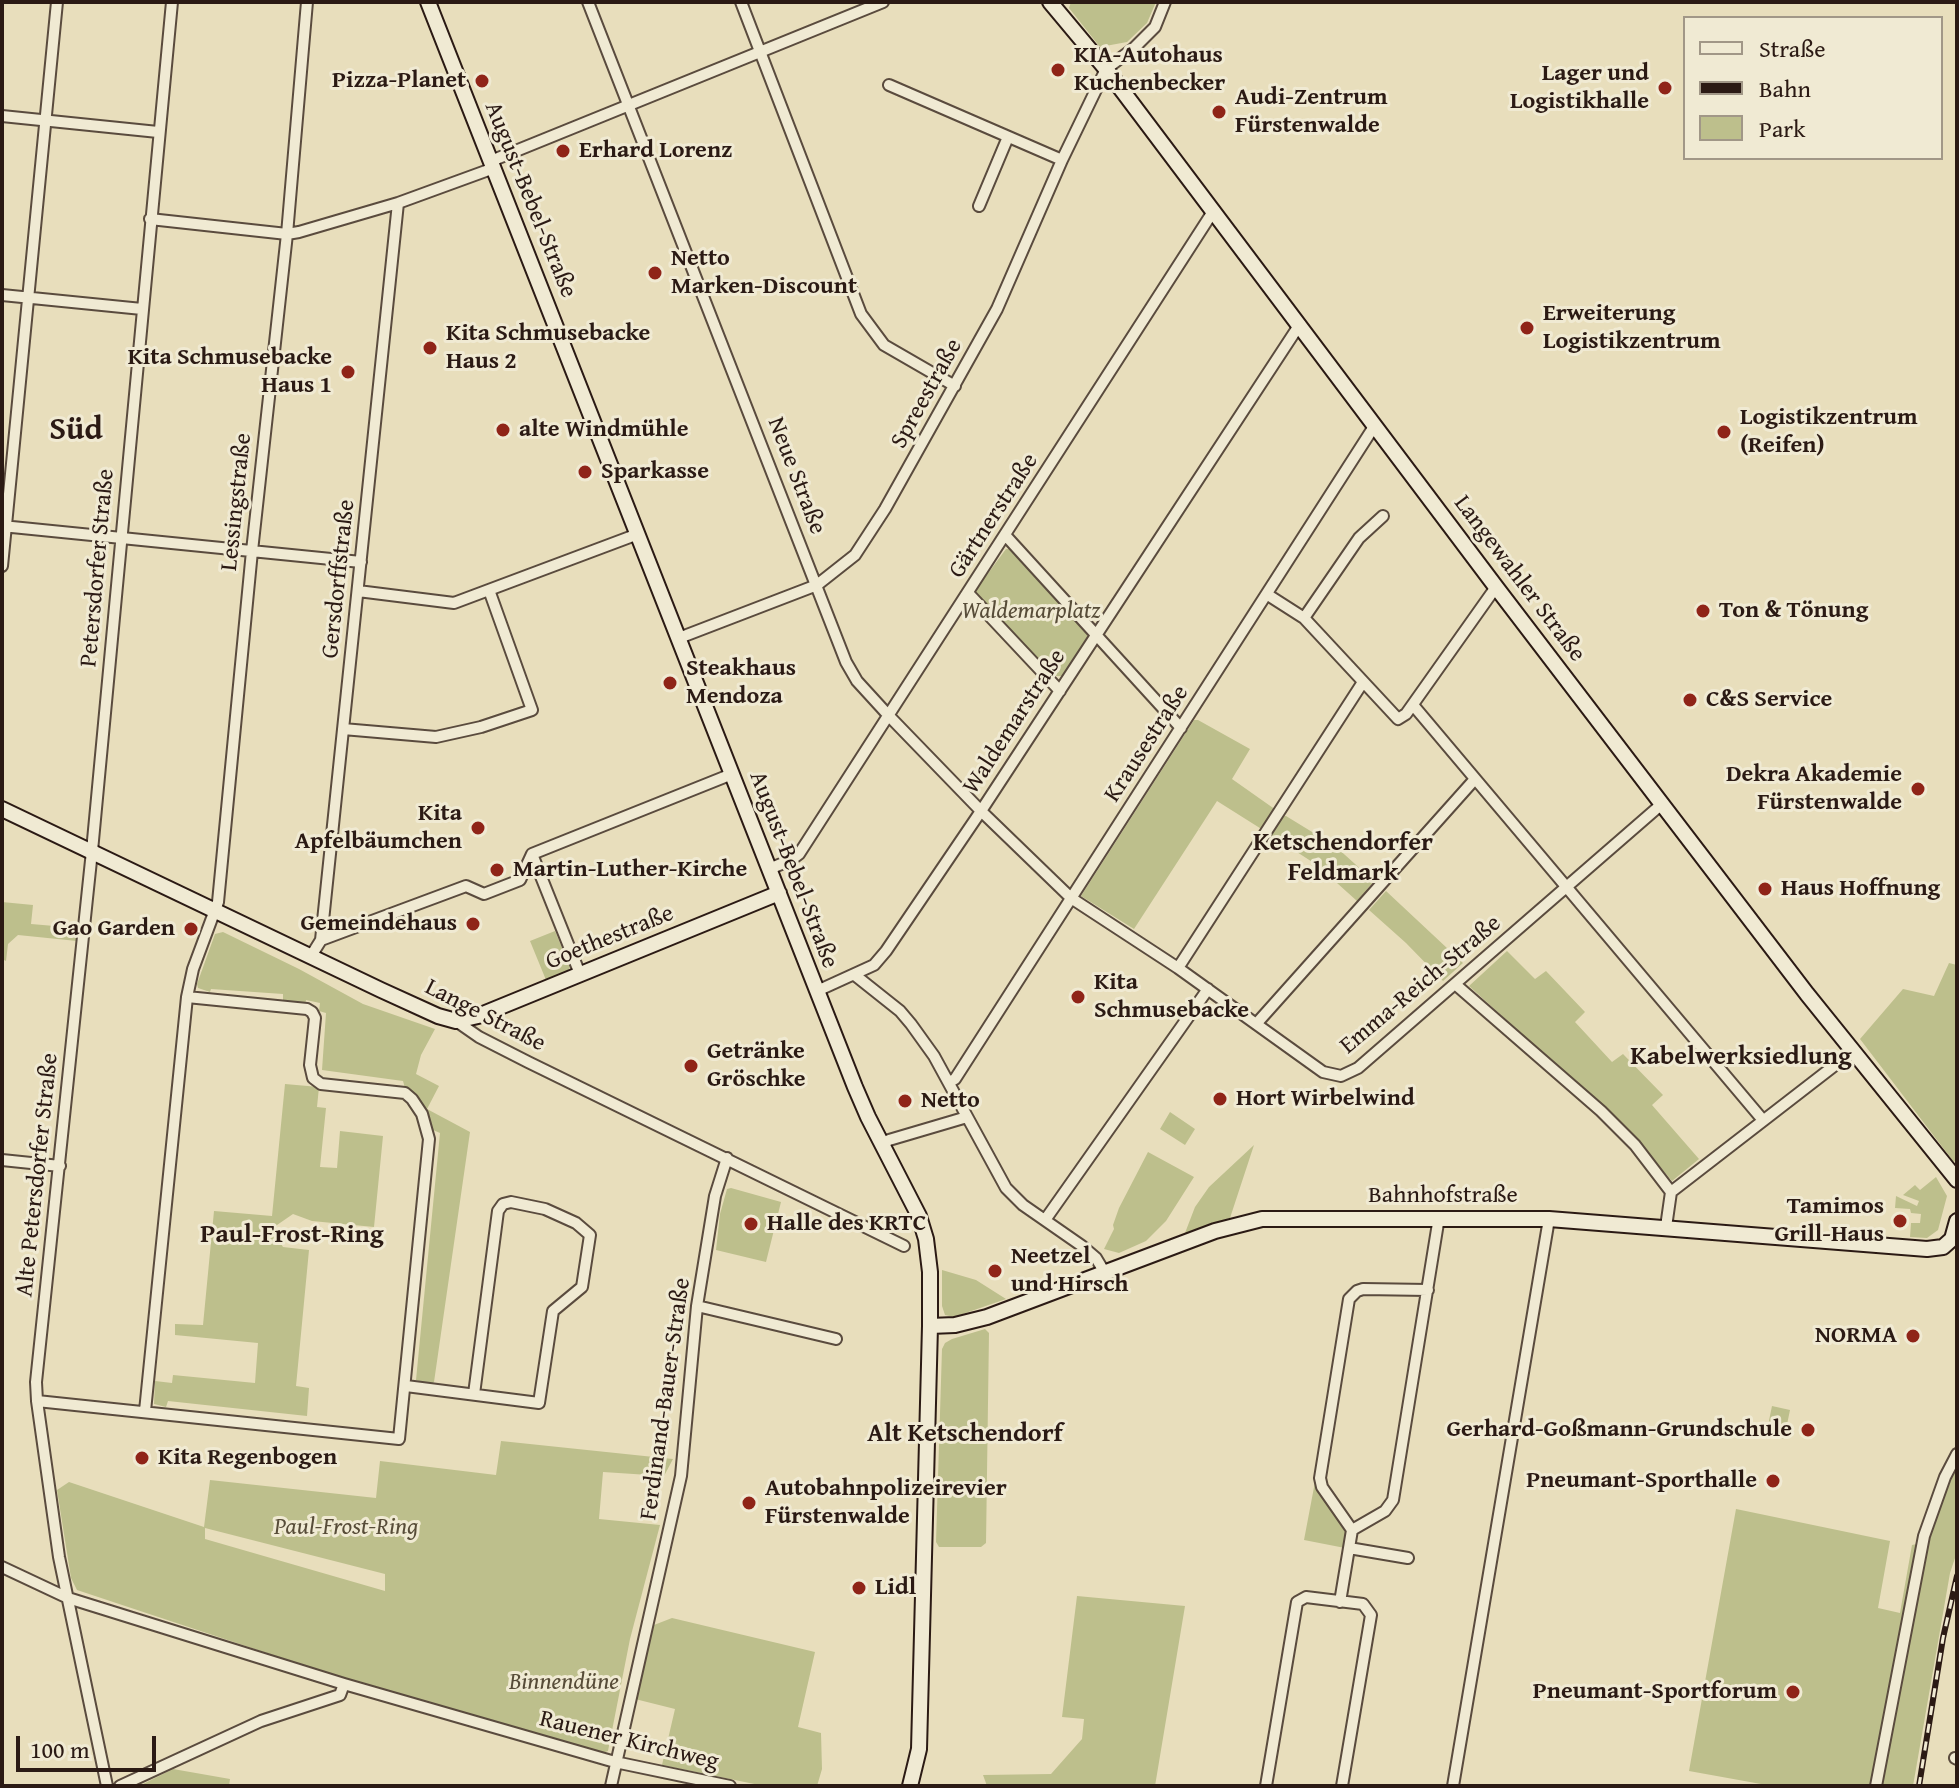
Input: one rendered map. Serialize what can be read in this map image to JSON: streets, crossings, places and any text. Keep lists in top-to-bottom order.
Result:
{
  "streets": {
    "street": [
      "August-Bebel-Straße",
      "Spreestraße",
      "Neue Straße",
      "Lessingstraße",
      "Gärtnerstraße",
      "Petersdorfer Straße",
      "Gersdorffstraße",
      "Langewahler Straße",
      "Waldemarstraße",
      "Krausestraße",
      "Goethestraße",
      "Emma-Reich-Straße",
      "Lange Straße",
      "Alte Petersdorfer Straße",
      "Bahnhofstraße",
      "Ferdinand-Bauer-Straße",
      "Rauener Kirchweg"
    ]
  },
  "crossings": [
    ["August-Bebel-Straße", "Spreestraße"],
    ["August-Bebel-Straße", "Gärtnerstraße"],
    ["August-Bebel-Straße", "Waldemarstraße"],
    ["August-Bebel-Straße", "Goethestraße"],
    ["August-Bebel-Straße", "Bahnhofstraße"],
    ["Spreestraße", "Neue Straße"],
    ["Spreestraße", "Langewahler Straße"],
    ["Neue Straße", "Gärtnerstraße"],
    ["Neue Straße", "Waldemarstraße"],
    ["Neue Straße", "Krausestraße"],
    ["Neue Straße", "Emma-Reich-Straße"],
    ["Lessingstraße", "Lange Straße"],
    ["Gärtnerstraße", "Langewahler Straße"],
    ["Petersdorfer Straße", "Lange Straße"],
    ["Petersdorfer Straße", "Alte Petersdorfer Straße"],
    ["Gersdorffstraße", "Lange Straße"],
    ["Langewahler Straße", "Waldemarstraße"],
    ["Langewahler Straße", "Krausestraße"],
    ["Langewahler Straße", "Emma-Reich-Straße"],
    ["Krausestraße", "Emma-Reich-Straße"],
    ["Goethestraße", "Lange Straße"],
    ["Lange Straße", "Alte Petersdorfer Straße"],
    ["Lange Straße", "Ferdinand-Bauer-Straße"],
    ["Alte Petersdorfer Straße", "Rauener Kirchweg"],
    ["Ferdinand-Bauer-Straße", "Rauener Kirchweg"]
  ],
  "districts": [
    "Süd",
    "Ketschendorfer Feldmark",
    "Kabelwerksiedlung",
    "Paul-Frost-Ring",
    "Alt Ketschendorf"
  ],
  "parks": ["Waldemarplatz", "Paul-Frost-Ring", "Binnendüne"],
  "places": [
    "KIA-Autohaus Kuchenbecker",
    "Pizza-Planet",
    "Lager und Logistikhalle",
    "Audi-Zentrum Fürstenwalde",
    "Erhard Lorenz",
    "Netto Marken-Discount",
    "Erweiterung Logistikzentrum",
    "Kita Schmusebacke Haus 2",
    "Kita Schmusebacke Haus 1",
    "alte Windmühle",
    "Logistikzentrum (Reifen)",
    "Sparkasse",
    "Ton & Tönung",
    "Steakhaus Mendoza",
    "C&S Service",
    "Dekra Akademie Fürstenwalde",
    "Kita Apfelbäumchen",
    "Martin-Luther-Kirche",
    "Haus Hoffnung",
    "Gemeindehaus",
    "Gao Garden",
    "Kita Schmusebacke",
    "Getränke Gröschke",
    "Hort Wirbelwind",
    "Netto",
    "Tamimos Grill-Haus",
    "Halle des KRTC",
    "Neetzel und Hirsch",
    "NORMA",
    "Gerhard-Goßmann-Grundschule",
    "Kita Regenbogen",
    "Pneumant-Sporthalle",
    "Autobahnpolizeirevier Fürstenwalde",
    "Lidl",
    "Pneumant-Sportforum"
  ],
  "legend": ["Straße", "Bahn", "Park"],
  "scale_bar": "100 m"
}
